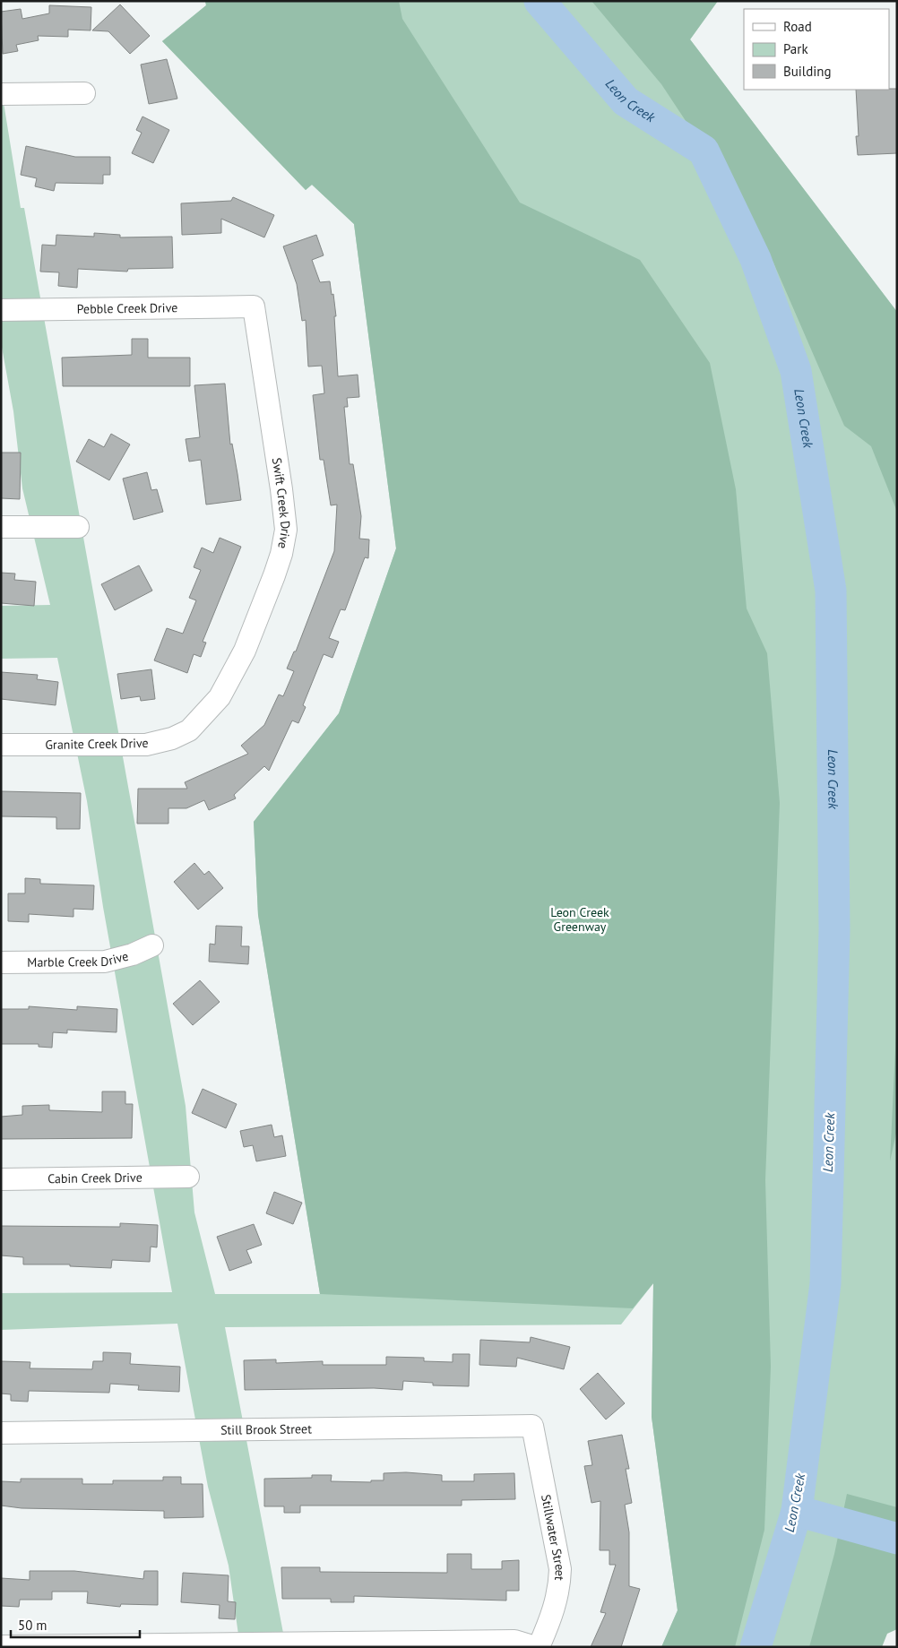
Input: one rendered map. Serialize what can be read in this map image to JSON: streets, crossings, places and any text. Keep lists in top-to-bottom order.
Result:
{
  "streets": {
    "street": [
      "Pebble Creek Drive",
      "Swift Creek Drive",
      "Granite Creek Drive",
      "Marble Creek Drive",
      "Cabin Creek Drive",
      "Still Brook Street",
      "Stillwater Street"
    ]
  },
  "crossings": [
    ["Pebble Creek Drive", "Swift Creek Drive"],
    ["Swift Creek Drive", "Granite Creek Drive"],
    ["Still Brook Street", "Stillwater Street"]
  ],
  "water": ["Leon Creek"],
  "parks": ["Leon Creek Greenway"],
  "legend": ["Road", "Park", "Building"],
  "scale_bar": "50 m"
}
